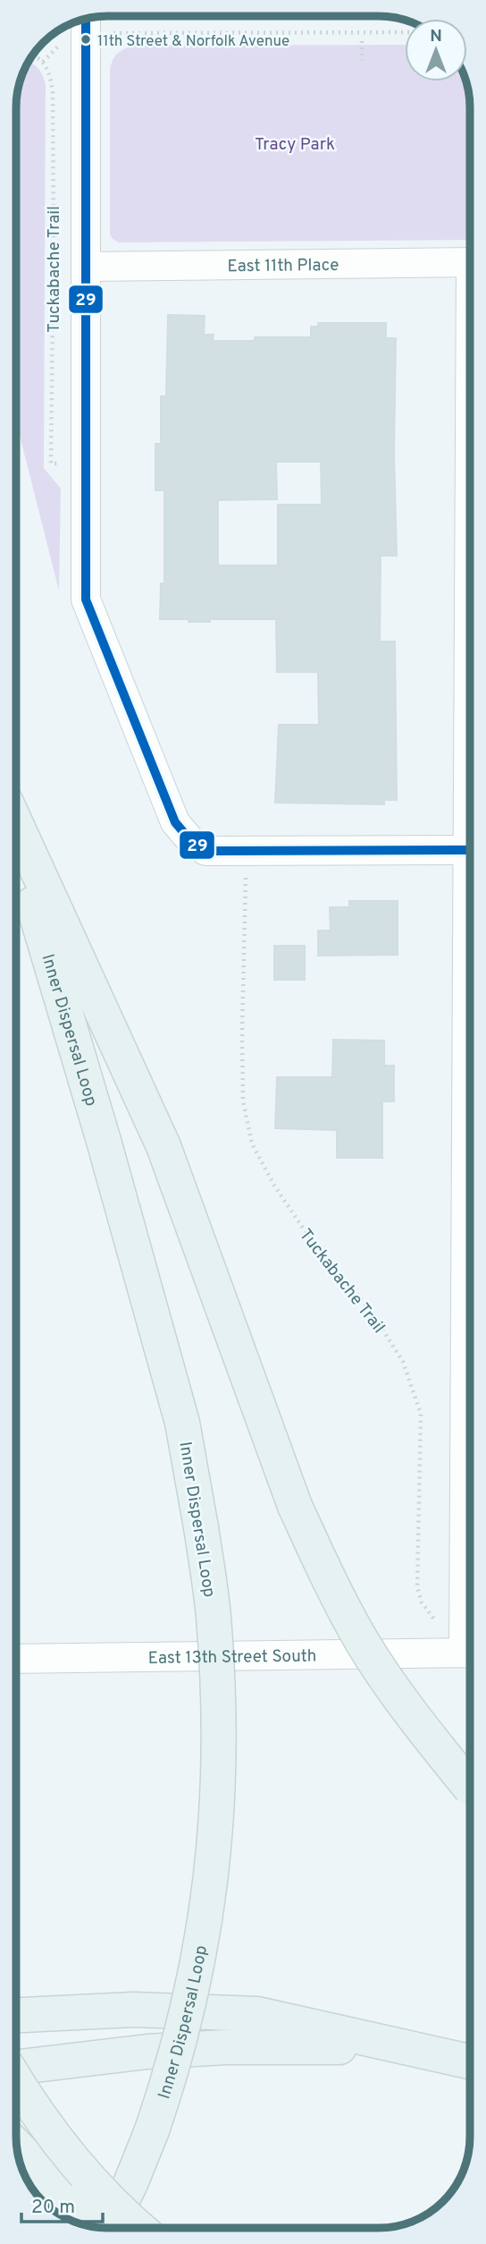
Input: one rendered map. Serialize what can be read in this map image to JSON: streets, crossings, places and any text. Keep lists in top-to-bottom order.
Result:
{
  "streets": {
    "highway": ["Inner Dispersal Loop"],
    "street": ["East 11th Place", "East 13th Street South"],
    "path": ["Tuckabache Trail"]
  },
  "crossings": [
    ["Tuckabache Trail", "East 13th Street South"]
  ],
  "parks": ["Tracy Park"],
  "places": ["11th Street & Norfolk Avenue"],
  "lines": ["transit line 29"],
  "scale_bar": "20 m",
  "north": "top"
}
